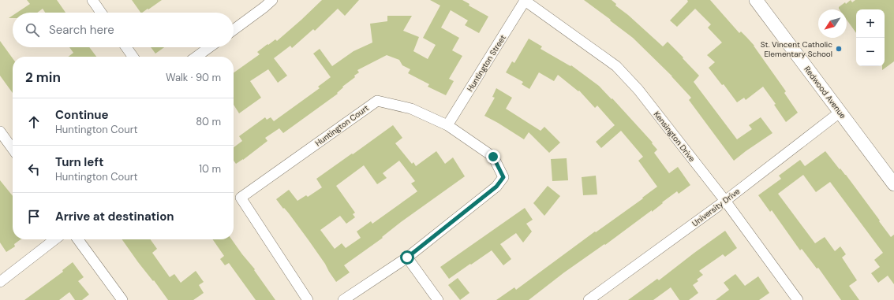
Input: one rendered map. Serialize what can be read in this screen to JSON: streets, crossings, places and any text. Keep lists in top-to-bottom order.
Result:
{
  "streets": {
    "street": [
      "Huntington Street",
      "Redwood Avenue",
      "Huntington Court",
      "Kensington Drive",
      "University Drive"
    ]
  },
  "crossings": [
    ["Huntington Street", "Huntington Court"],
    ["Huntington Street", "Kensington Drive"],
    ["Redwood Avenue", "University Drive"],
    ["Kensington Drive", "University Drive"]
  ],
  "places": ["St. Vincent Catholic Elementary School"],
  "north": "bottom left",
  "page": {
    "map_buttons": ["+", "−"],
    "search": "Search here",
    "heading": ["2 min", "Walk · 90 m"],
    "list": [
      ["Continue", "Huntington Court", "80 m"],
      ["Turn left", "Huntington Court", "10 m"],
      "Arrive at destination"
    ]
  }
}
